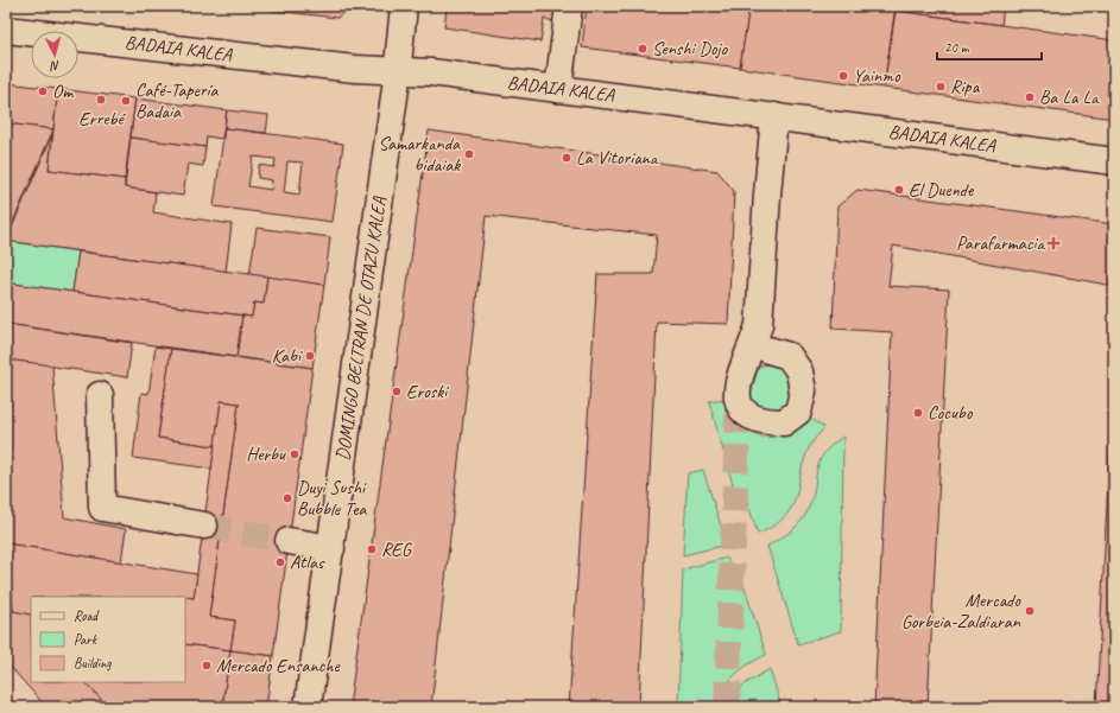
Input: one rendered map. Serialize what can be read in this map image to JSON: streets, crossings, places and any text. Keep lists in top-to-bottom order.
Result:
{
  "streets": {
    "street": ["BADAIA KALEA", "DOMINGO BELTRAN DE OTAZU KALEA"]
  },
  "crossings": [
    ["BADAIA KALEA", "DOMINGO BELTRAN DE OTAZU KALEA"]
  ],
  "places": {
    "other": [
      "Senshi Dojo",
      "Yainmo",
      "Ripa",
      "Om",
      "Ba La La",
      "Errebé",
      "Café-Tapería Badaia",
      "Samarkanda bidaiak",
      "La Vitoriana",
      "El Duende",
      "Kabi",
      "Eroski",
      "Cocubo",
      "Herbu",
      "Duyi Sushi Bubble Tea",
      "REG",
      "Atlas",
      "Mercado Gorbeia-Zaldiaran",
      "Mercado Ensanche"
    ],
    "health": ["Parafarmacia"]
  },
  "legend": ["Road", "Park", "Building"],
  "scale_bar": "20 m",
  "north": "bottom"
}
